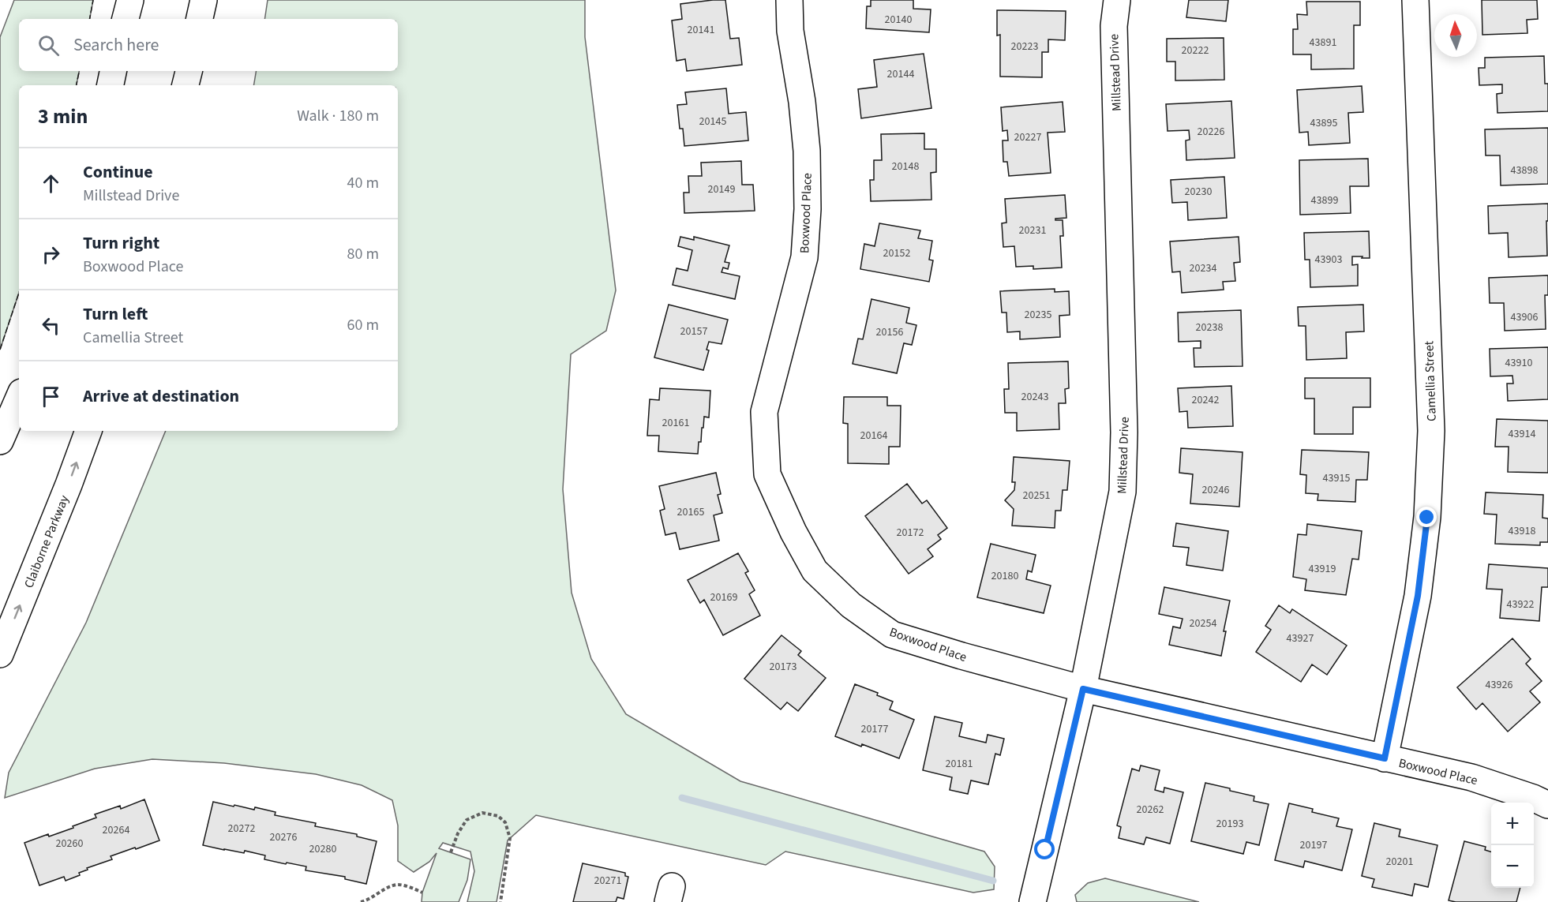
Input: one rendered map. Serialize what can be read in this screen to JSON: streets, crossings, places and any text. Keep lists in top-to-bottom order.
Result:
{
  "streets": {
    "street": [
      "Millstead Drive",
      "Boxwood Place",
      "Camellia Street",
      "Claiborne Parkway"
    ]
  },
  "crossings": [
    ["Millstead Drive", "Boxwood Place"],
    ["Boxwood Place", "Camellia Street"]
  ],
  "one_way": ["Claiborne Parkway"],
  "house_numbers": [
    "20140",
    "20141",
    "43891",
    "20223",
    "20222",
    "20144",
    "20145",
    "43895",
    "20226",
    "20227",
    "20148",
    "43898",
    "20149",
    "20230",
    "43899",
    "20231",
    "20152",
    "43903",
    "20234",
    "20235",
    "43906",
    "20238",
    "20157",
    "20156",
    "43910",
    "20243",
    "20242",
    "20161",
    "43914",
    "20164",
    "43915",
    "20246",
    "20251",
    "20165",
    "43918",
    "20172",
    "43919",
    "20180",
    "20169",
    "43922",
    "20254",
    "43927",
    "20173",
    "43926",
    "20177",
    "20181",
    "20262",
    "20193",
    "20272",
    "20264",
    "20276",
    "20260",
    "20197",
    "20280",
    "20201",
    "20271"
  ],
  "north": "top",
  "page": {
    "search": "Search here",
    "heading": ["3 min", "Walk · 180 m"],
    "list": [
      ["Continue", "Millstead Drive", "40 m"],
      ["Turn right", "Boxwood Place", "80 m"],
      ["Turn left", "Camellia Street", "60 m"],
      "Arrive at destination"
    ],
    "map_buttons": ["+", "−"]
  }
}
